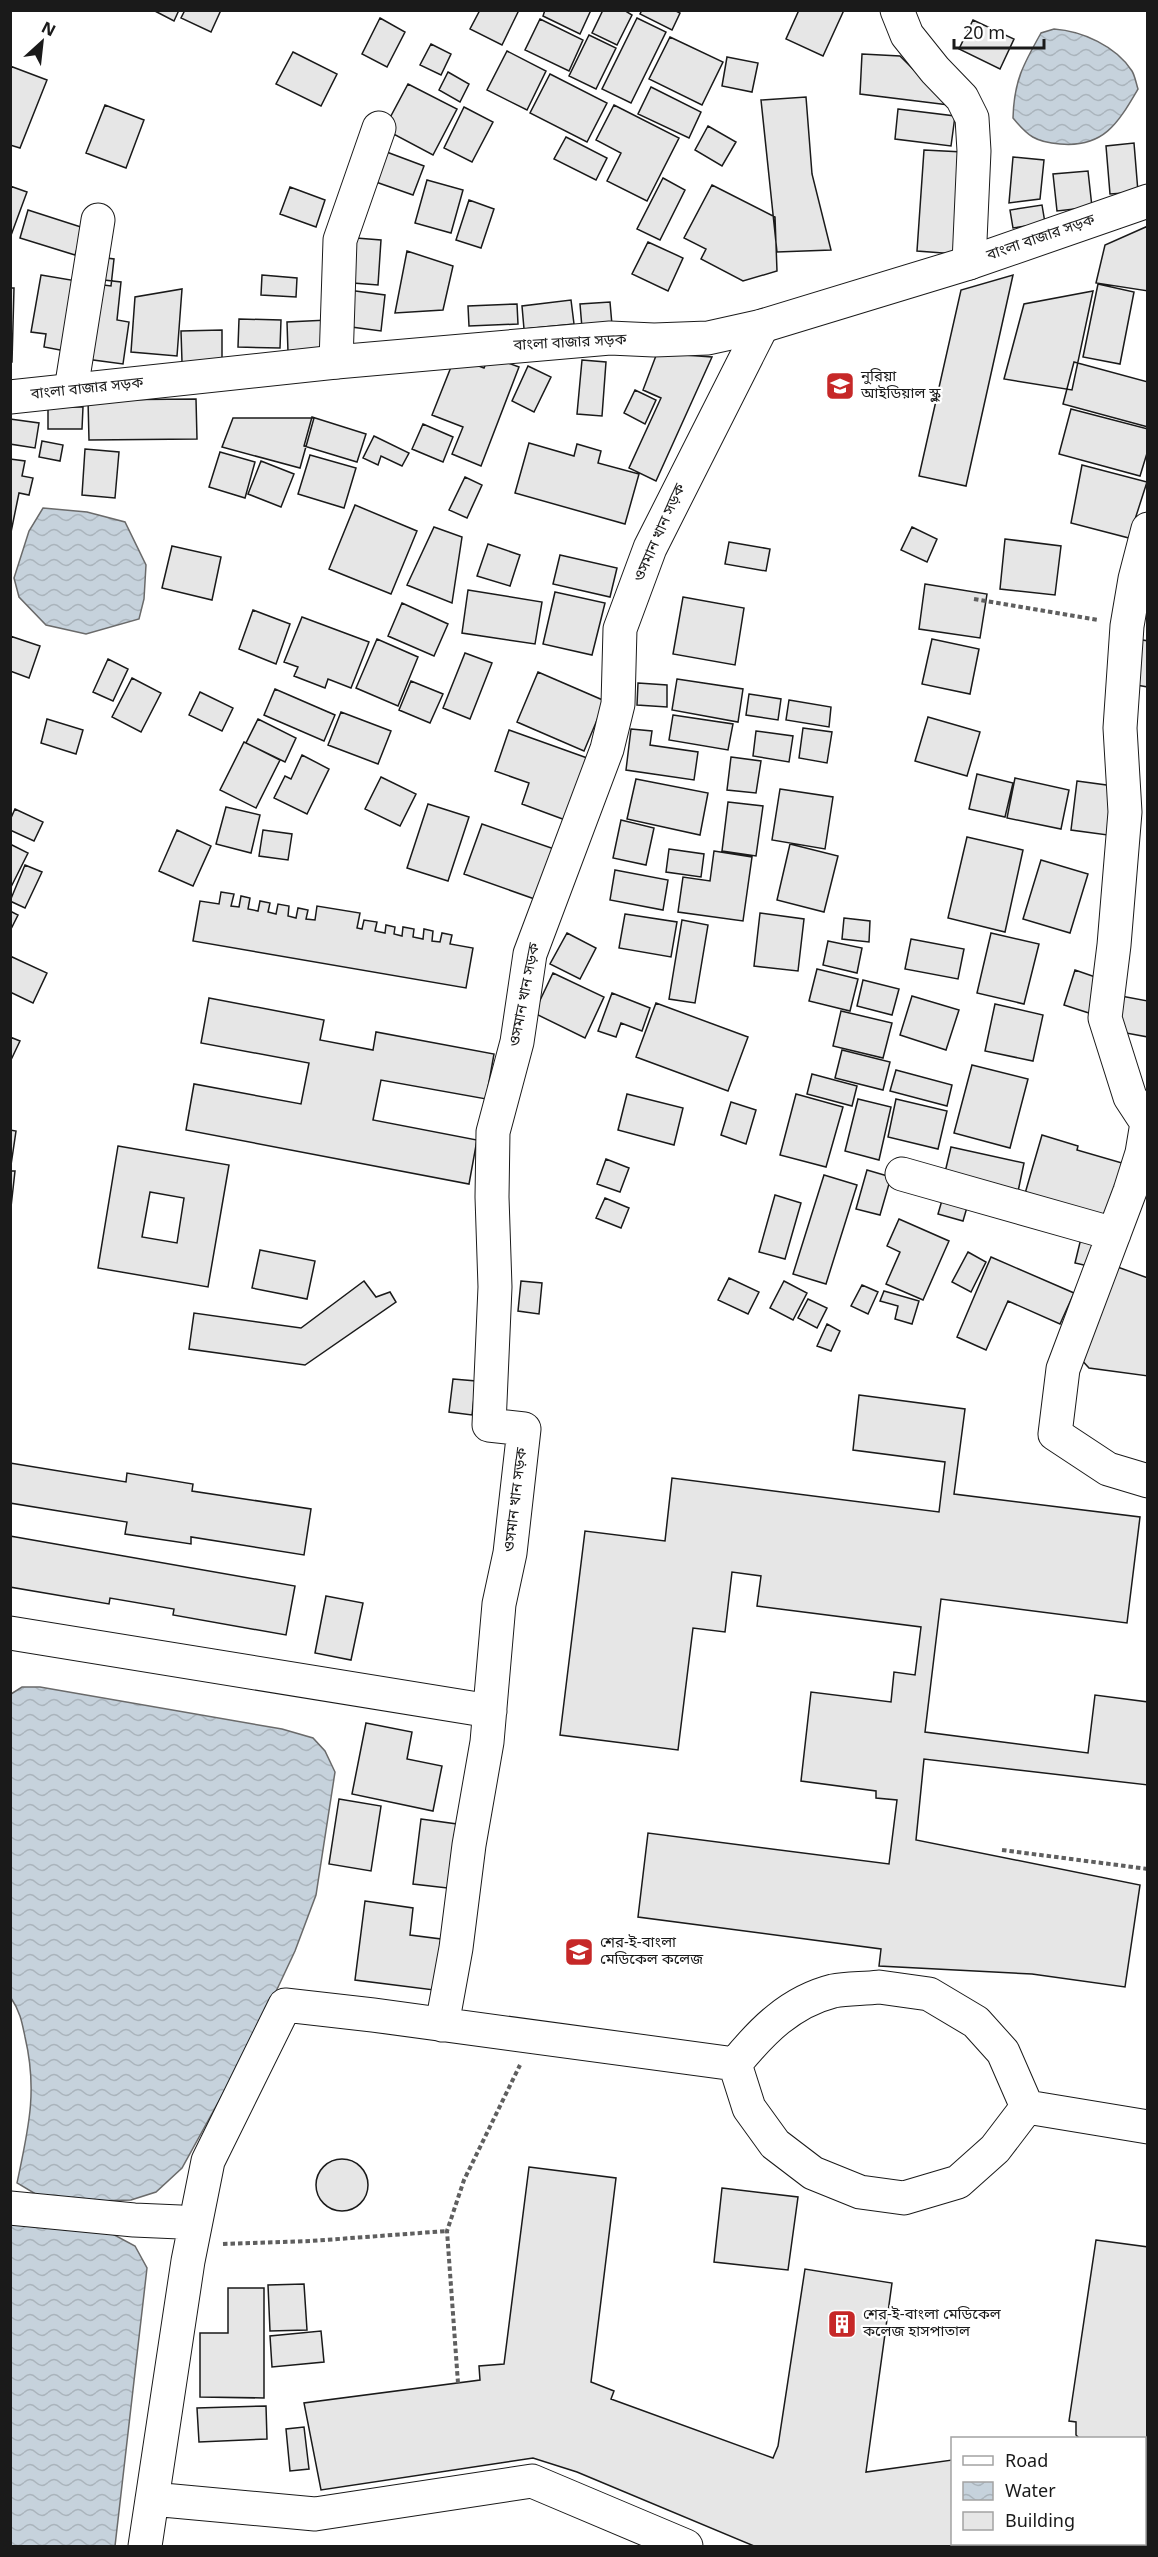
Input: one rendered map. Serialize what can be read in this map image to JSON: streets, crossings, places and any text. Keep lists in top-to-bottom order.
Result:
{
  "streets": {
    "street": ["বাংলা বাজার সড়ক", "ওসমান খান সড়ক"]
  },
  "crossings": [
    ["বাংলা বাজার সড়ক", "ওসমান খান সড়ক"]
  ],
  "places": {
    "school or university": ["নুরিয়া আইডিয়াল স্কুল", "শের-ই-বাংলা মেডিকেল কলেজ"],
    "building": ["শের-ই-বাংলা মেডিকেল কলেজ হাসপাতাল"]
  },
  "legend": ["Road", "Water", "Building"],
  "scale_bar": "20 m",
  "north": "top right"
}
